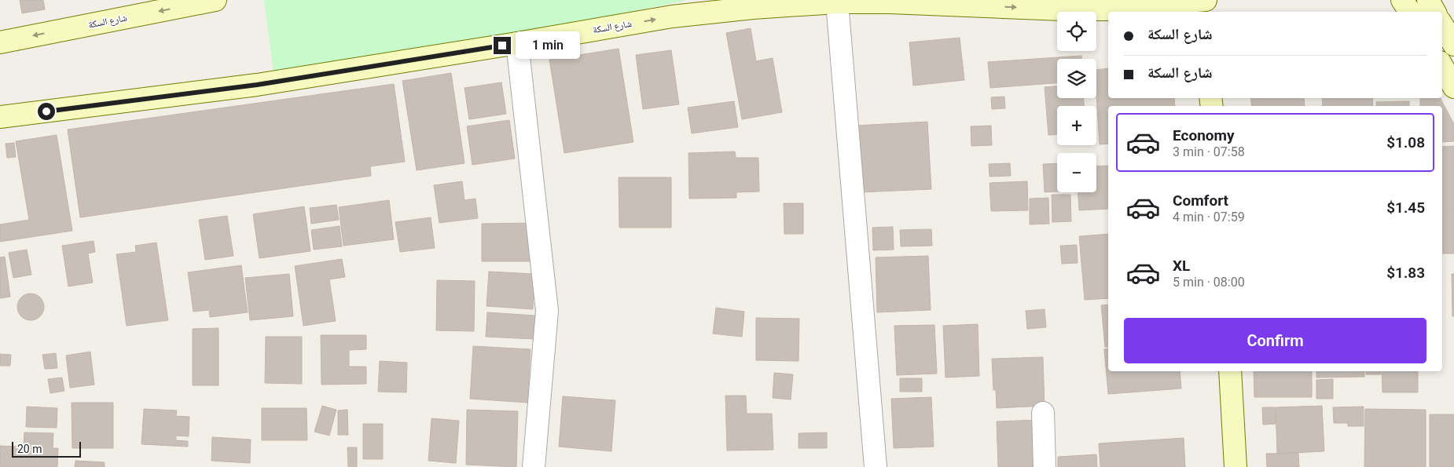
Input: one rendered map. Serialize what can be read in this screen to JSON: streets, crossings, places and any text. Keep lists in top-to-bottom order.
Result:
{
  "streets": {
    "main road": ["شارع السكة"]
  },
  "scale_bar": "20 m",
  "page": {
    "map_buttons": ["+", "−"],
    "banner": ["شارع السكة", "شارع السكة"],
    "bubble": "1 min",
    "list": [
      {
        "name": "Economy",
        "note": "3 min · 07:58",
        "value": "$1.08"
      },
      {
        "name": "Comfort",
        "note": "4 min · 07:59",
        "value": "$1.45"
      },
      {
        "name": "XL",
        "note": "5 min · 08:00",
        "value": "$1.83"
      }
    ],
    "buttons": "Confirm",
    "scale": "20 m"
  }
}
